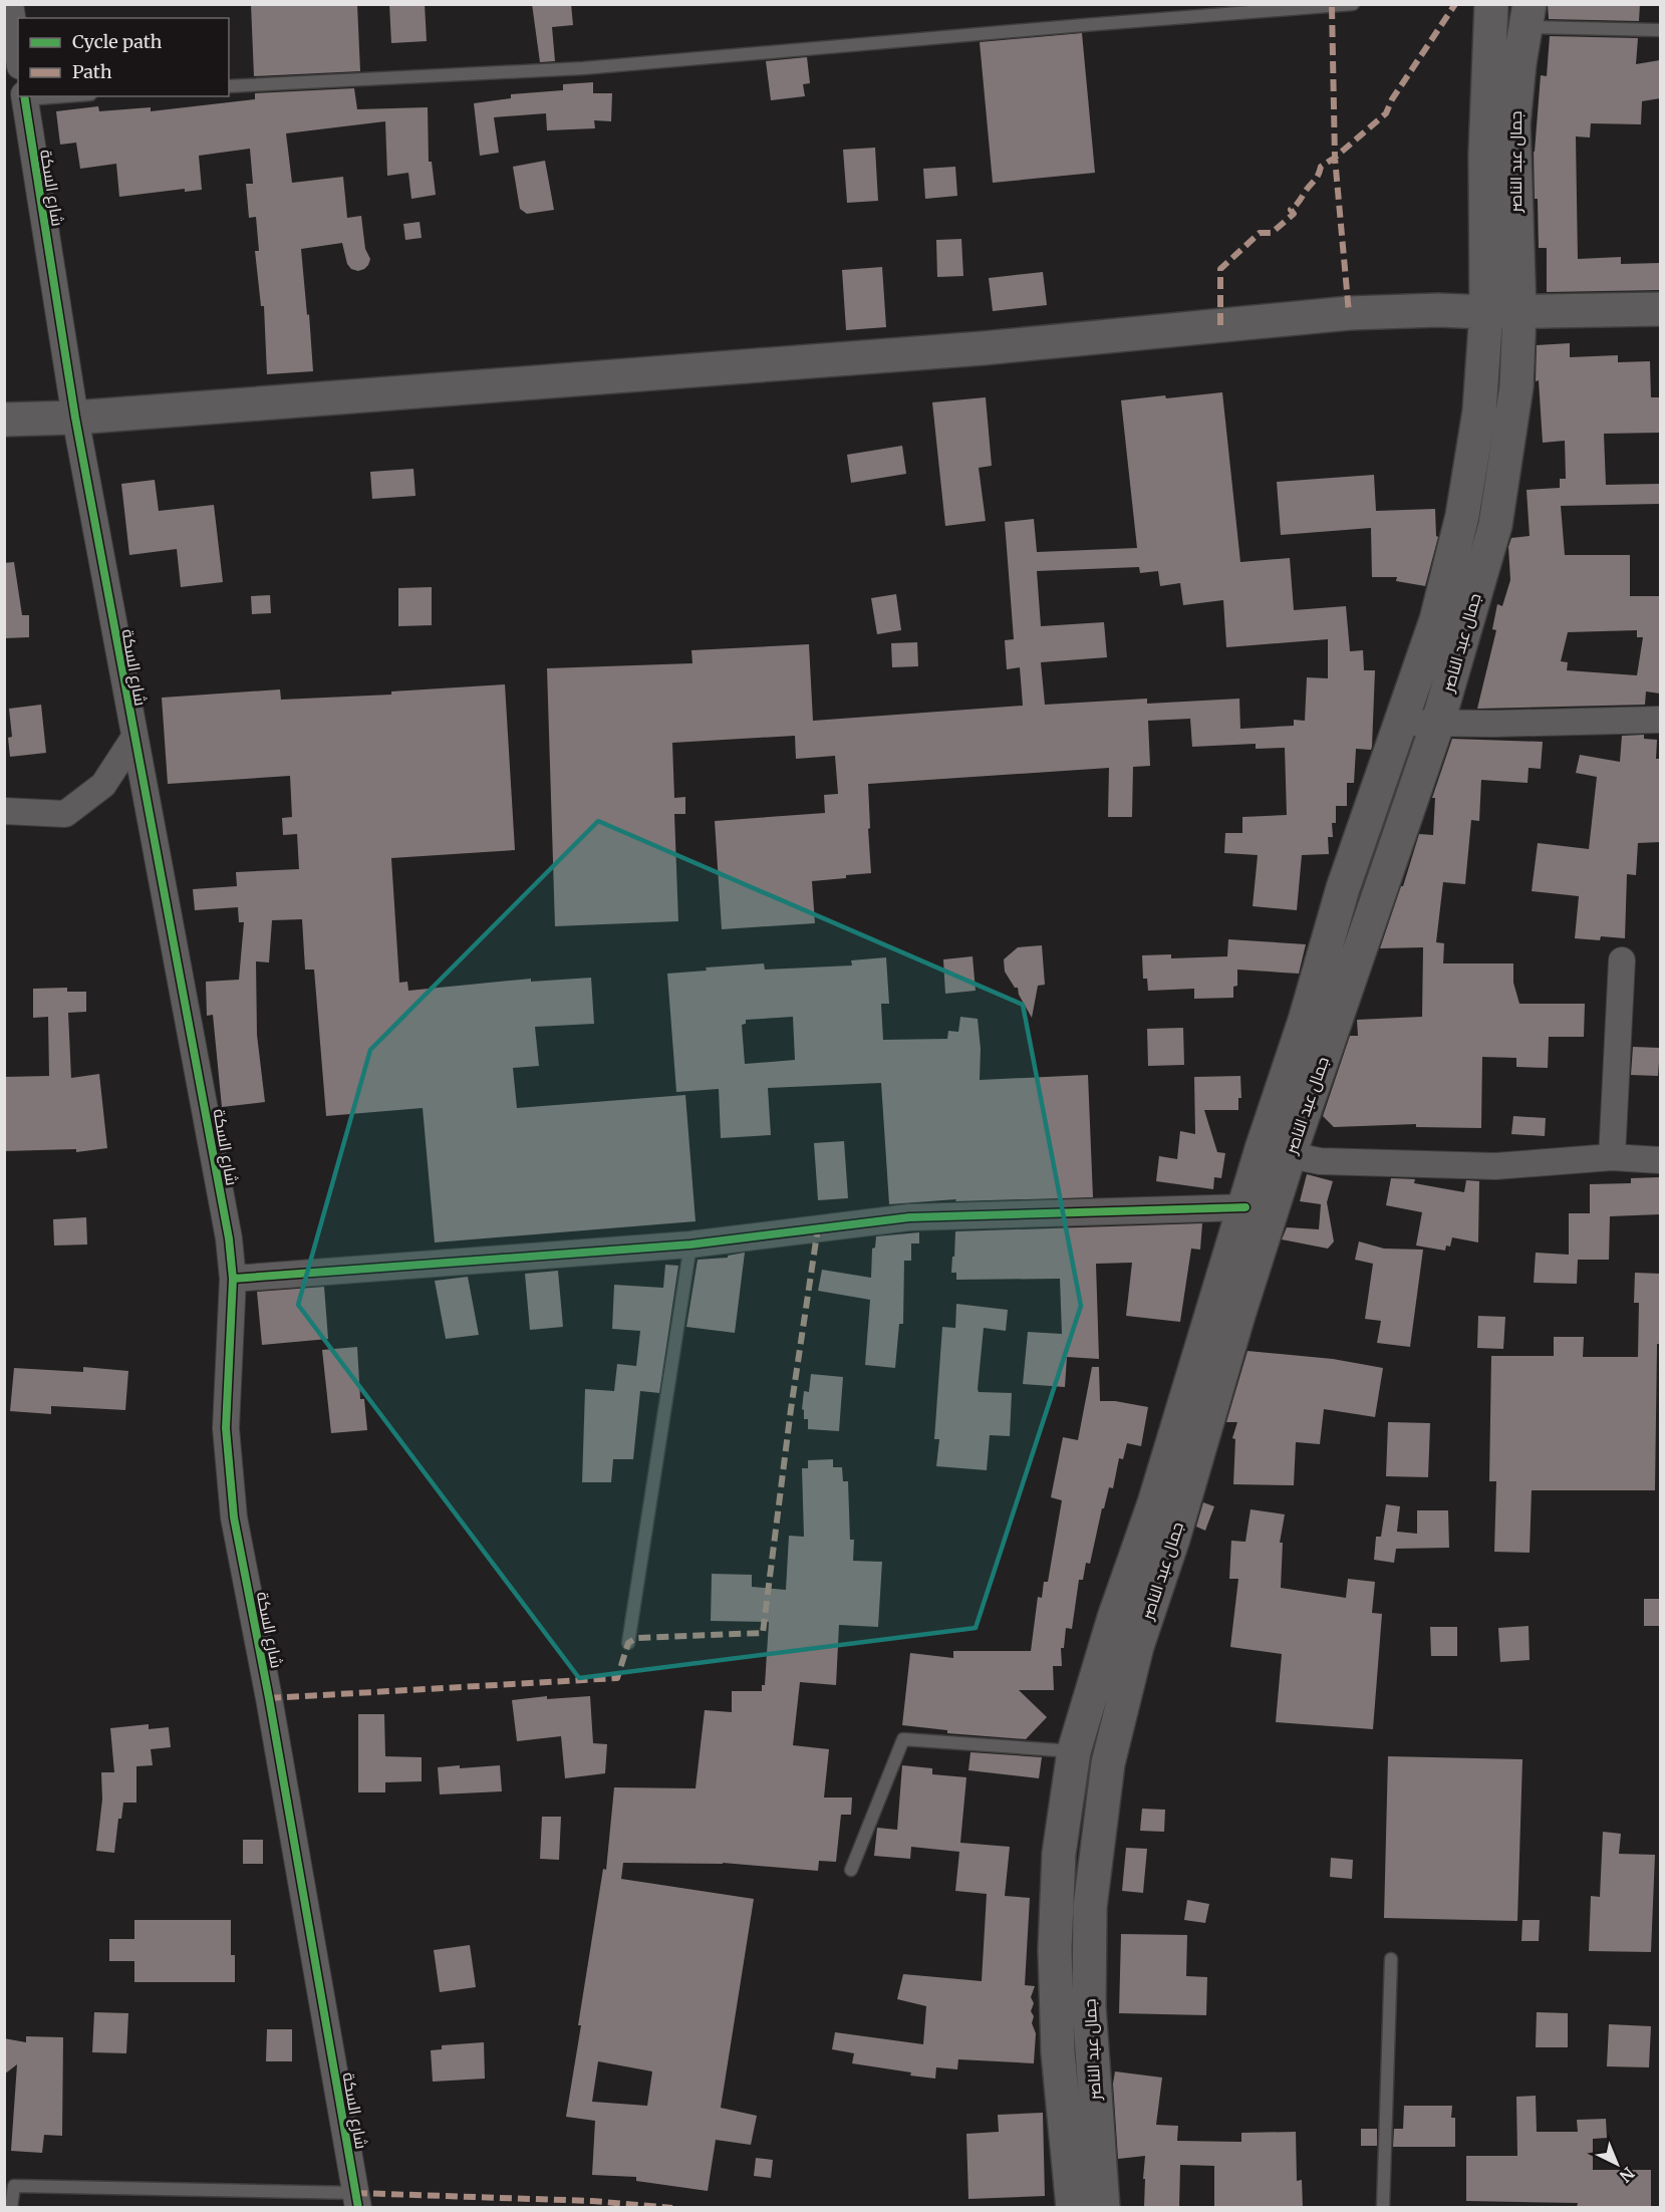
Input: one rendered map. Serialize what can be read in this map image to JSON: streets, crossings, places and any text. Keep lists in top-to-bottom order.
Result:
{
  "streets": {
    "main road": ["جمال عبد الناصر"],
    "street": ["شارع السكة"]
  },
  "legend": ["Cycle path", "Path"],
  "north": "bottom right"
}
